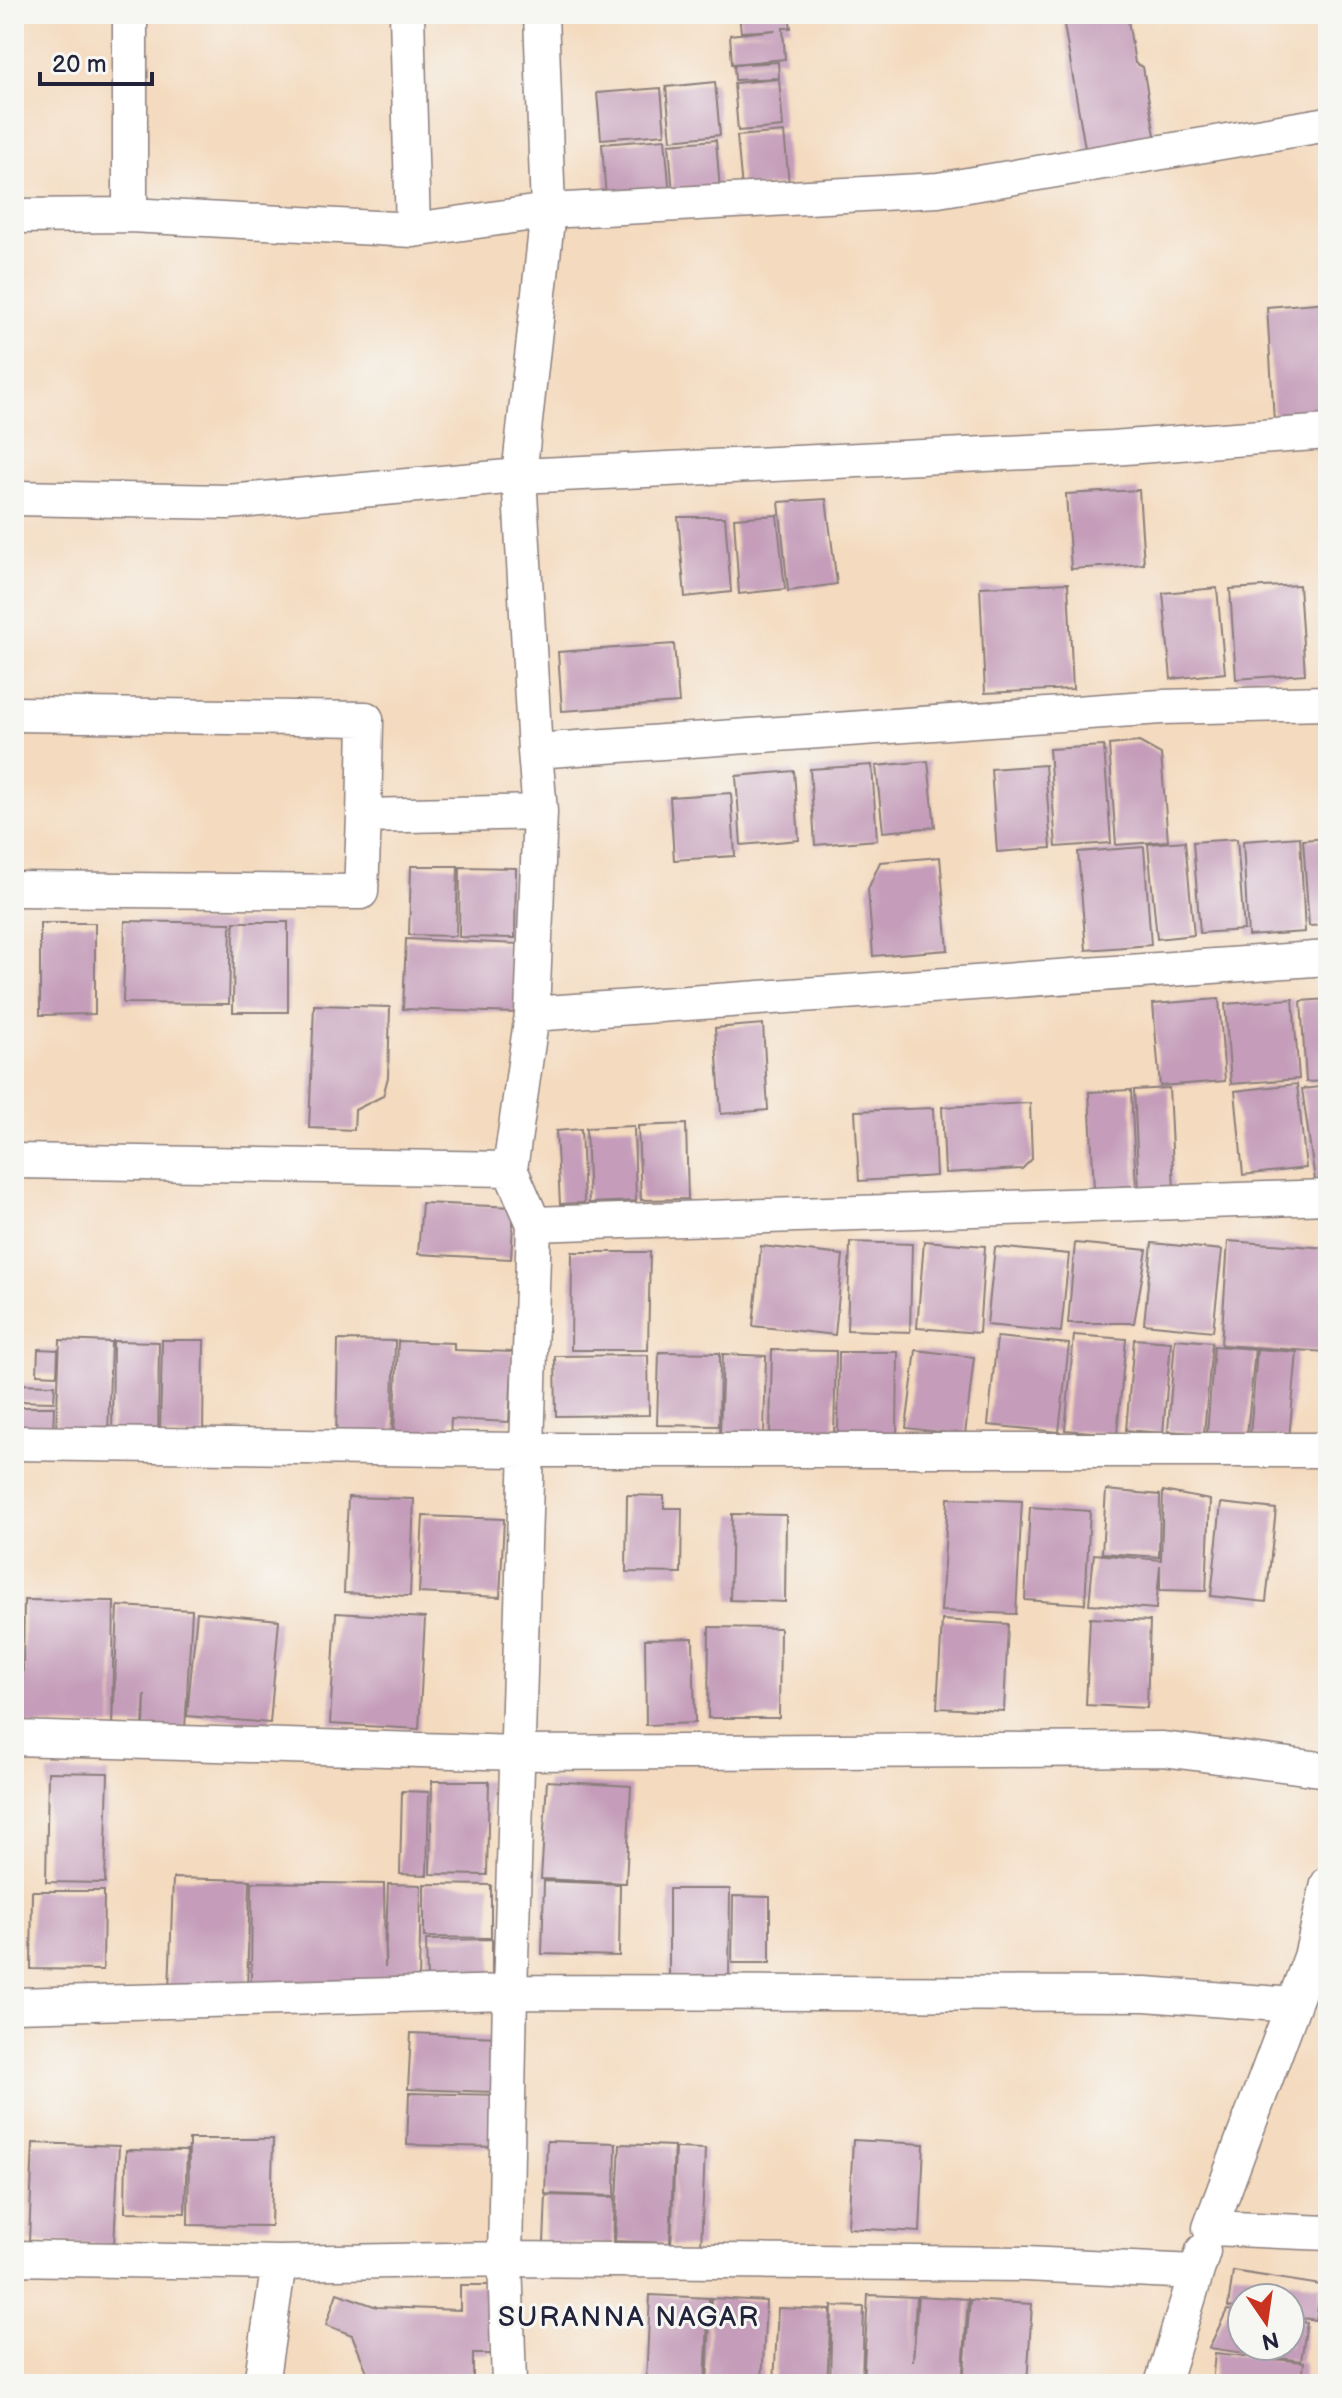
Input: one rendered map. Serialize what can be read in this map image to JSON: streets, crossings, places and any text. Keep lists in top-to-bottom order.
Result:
{
  "districts": ["SURANNA NAGAR"],
  "scale_bar": "20 m",
  "north": "bottom"
}
